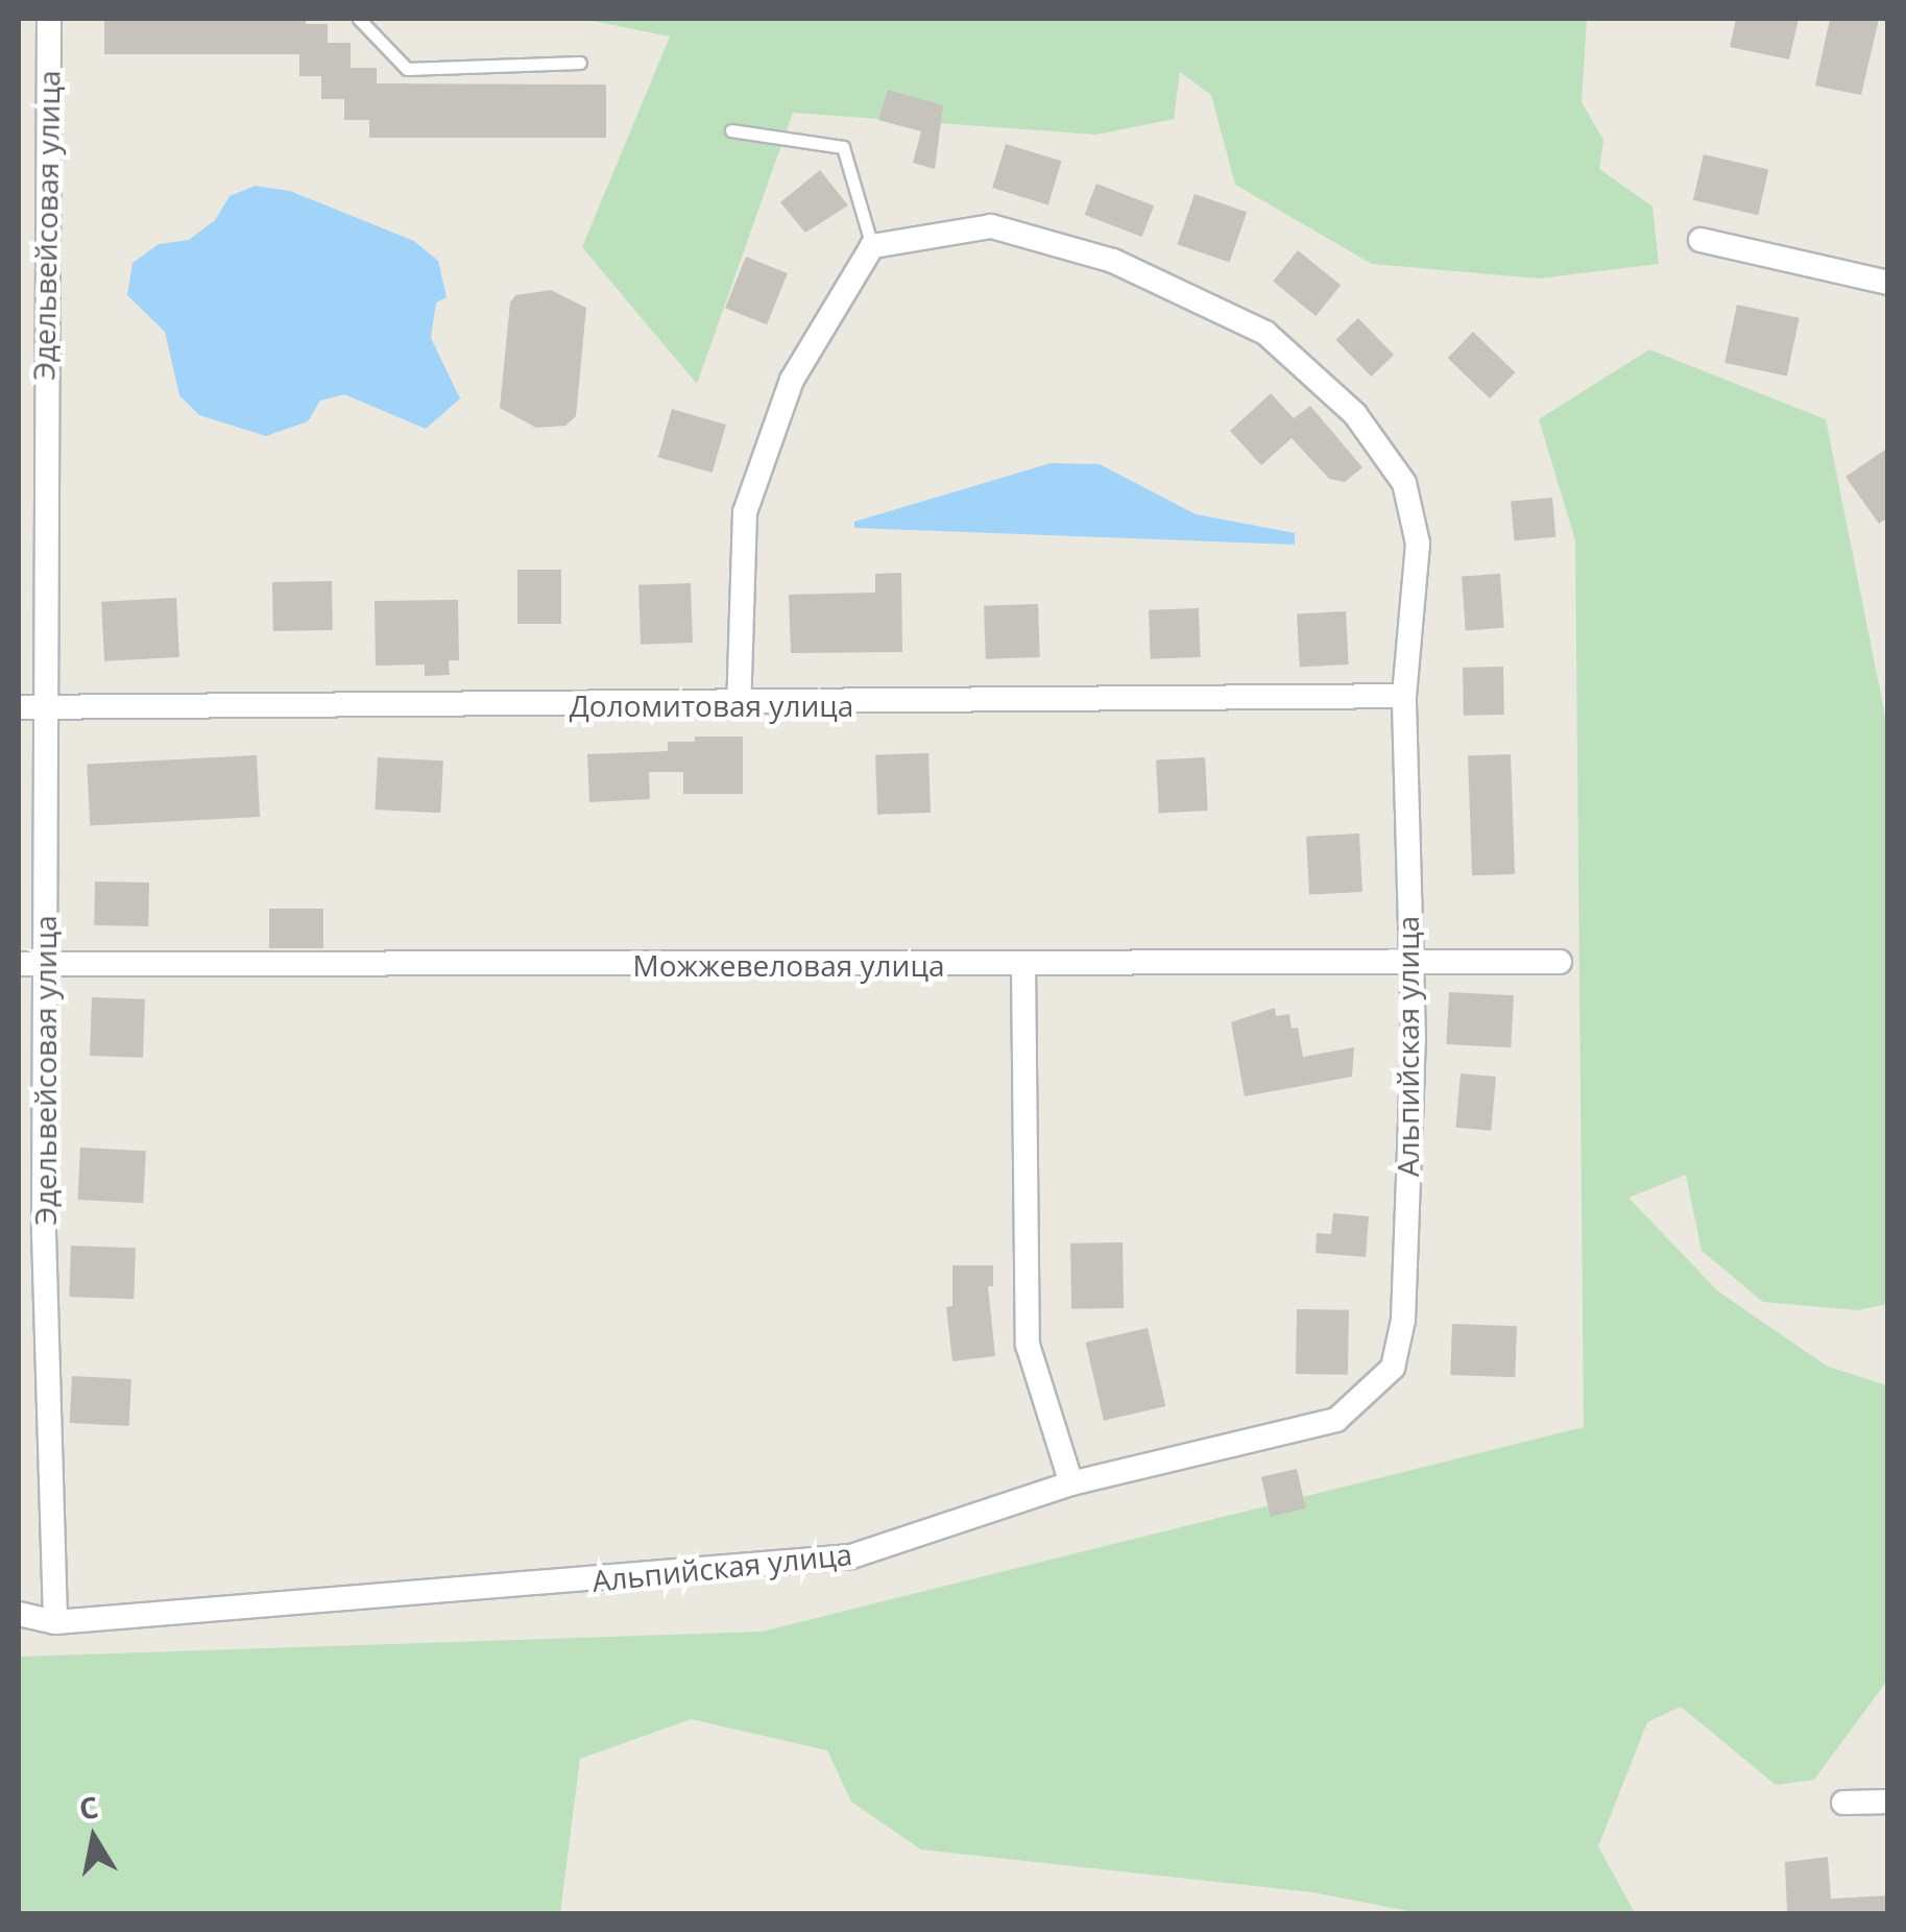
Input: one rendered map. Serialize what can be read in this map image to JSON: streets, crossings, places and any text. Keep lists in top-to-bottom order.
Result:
{
  "streets": {
    "street": [
      "Эдельвейсовая улица",
      "Доломитовая улица",
      "Можжевеловая улица",
      "Альпийская улица"
    ]
  },
  "crossings": [
    ["Эдельвейсовая улица", "Доломитовая улица"],
    ["Эдельвейсовая улица", "Можжевеловая улица"],
    ["Эдельвейсовая улица", "Альпийская улица"],
    ["Доломитовая улица", "Альпийская улица"],
    ["Можжевеловая улица", "Альпийская улица"]
  ],
  "north": "top"
}
